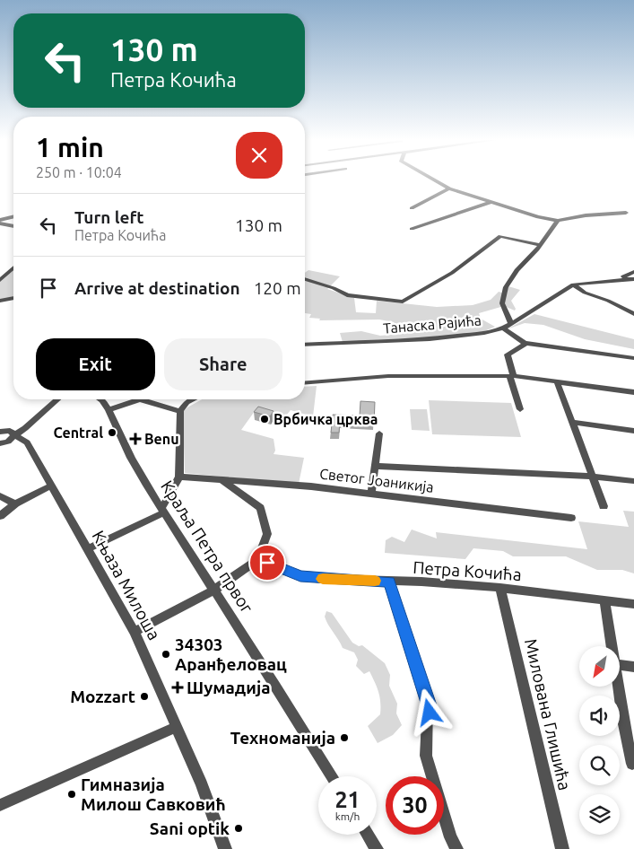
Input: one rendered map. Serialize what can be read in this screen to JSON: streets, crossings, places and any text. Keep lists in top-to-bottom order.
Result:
{
  "streets": {
    "street": [
      "Танаска Рајића",
      "Светог Јоаникија",
      "Краља Петра првог",
      "Петра Кочића",
      "Књаза Милоша",
      "Милована Глишића"
    ]
  },
  "crossings": [
    ["Петра Кочића", "Милована Глишића"]
  ],
  "places": {
    "other": [
      "Врбичка црква",
      "Central",
      "34303 Аранђеловац",
      "Mozzart",
      "Техноманија",
      "Гимназија Милош Савковић",
      "Sani optik"
    ],
    "health": ["Benu", "Шумадија"]
  },
  "north": "bottom left",
  "page": {
    "turn": ["130 m", "Петра Кочића"],
    "heading": ["1 min", "250 m · 10:04"],
    "list": [
      {
        "name": "Turn left",
        "note": "Петра Кочића",
        "value": "130 m"
      },
      {
        "name": "Arrive at destination",
        "value": "120 m"
      }
    ],
    "buttons": ["Exit", "Share"],
    "speed": "21 km/h",
    "limit": "30"
  }
}
